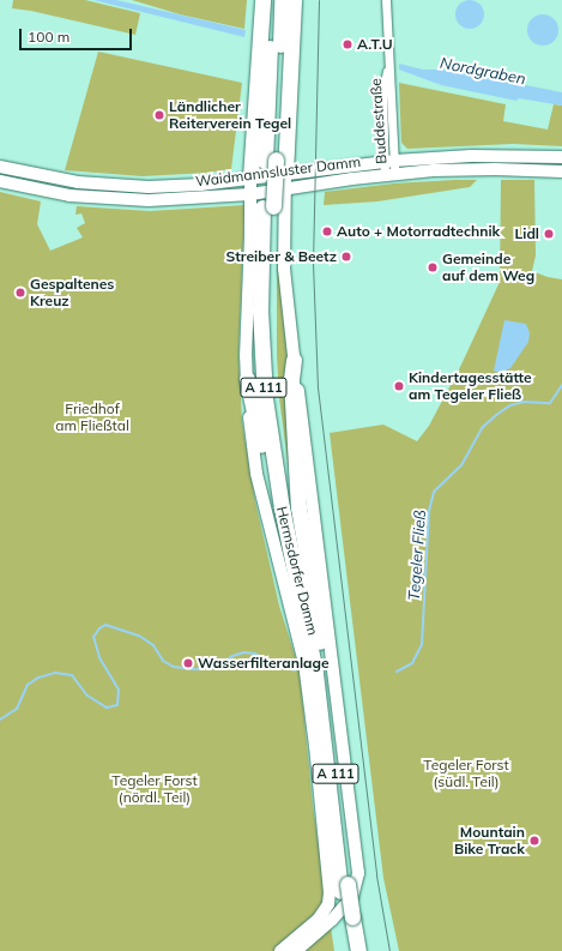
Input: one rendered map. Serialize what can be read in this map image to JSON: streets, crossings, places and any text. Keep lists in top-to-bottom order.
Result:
{
  "streets": {
    "highway": ["A 111"],
    "main road": ["Waidmannsluster Damm", "Hermsdorfer Damm"],
    "street": ["Buddestraße"]
  },
  "crossings": [
    ["Buddestraße", "Waidmannsluster Damm"],
    ["Waidmannsluster Damm", "Hermsdorfer Damm"]
  ],
  "water": ["Nordgraben", "Tegeler Fließ"],
  "parks": ["Friedhof am Fließtal", "Tegeler Forst (südl. Teil)", "Tegeler Forst (nördl. Teil)"],
  "places": [
    "A.T.U",
    "Ländlicher Reiterverein Tegel",
    "Auto + Motorradtechnik",
    "Lidl",
    "Streiber & Beetz",
    "Gemeinde auf dem Weg",
    "Gespaltenes Kreuz",
    "Kindertagesstätte am Tegeler Fließ",
    "Wasserfilteranlage",
    "Mountain Bike Track"
  ],
  "scale_bar": "100 m"
}
